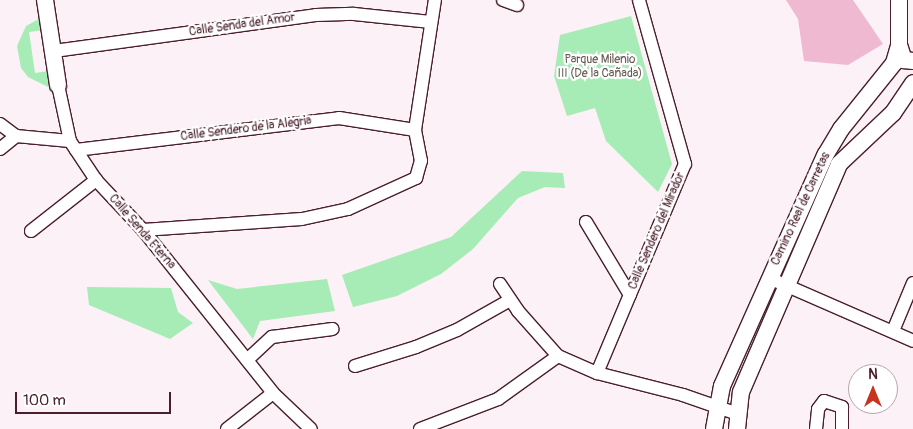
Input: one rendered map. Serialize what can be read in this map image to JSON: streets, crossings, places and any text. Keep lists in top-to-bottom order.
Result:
{
  "streets": {
    "street": [
      "Calle Senda del Amor",
      "Calle Sendero de la Alegria",
      "Camino Real de Carretas",
      "Calle Sendero del Mirador",
      "Calle Senda Eterna"
    ]
  },
  "crossings": [
    ["Calle Senda del Amor", "Calle Senda Eterna"],
    ["Calle Sendero de la Alegria", "Calle Senda Eterna"]
  ],
  "parks": ["Parque Milenio III (De la Cañada)"],
  "scale_bar": "100 m",
  "north": "top"
}
